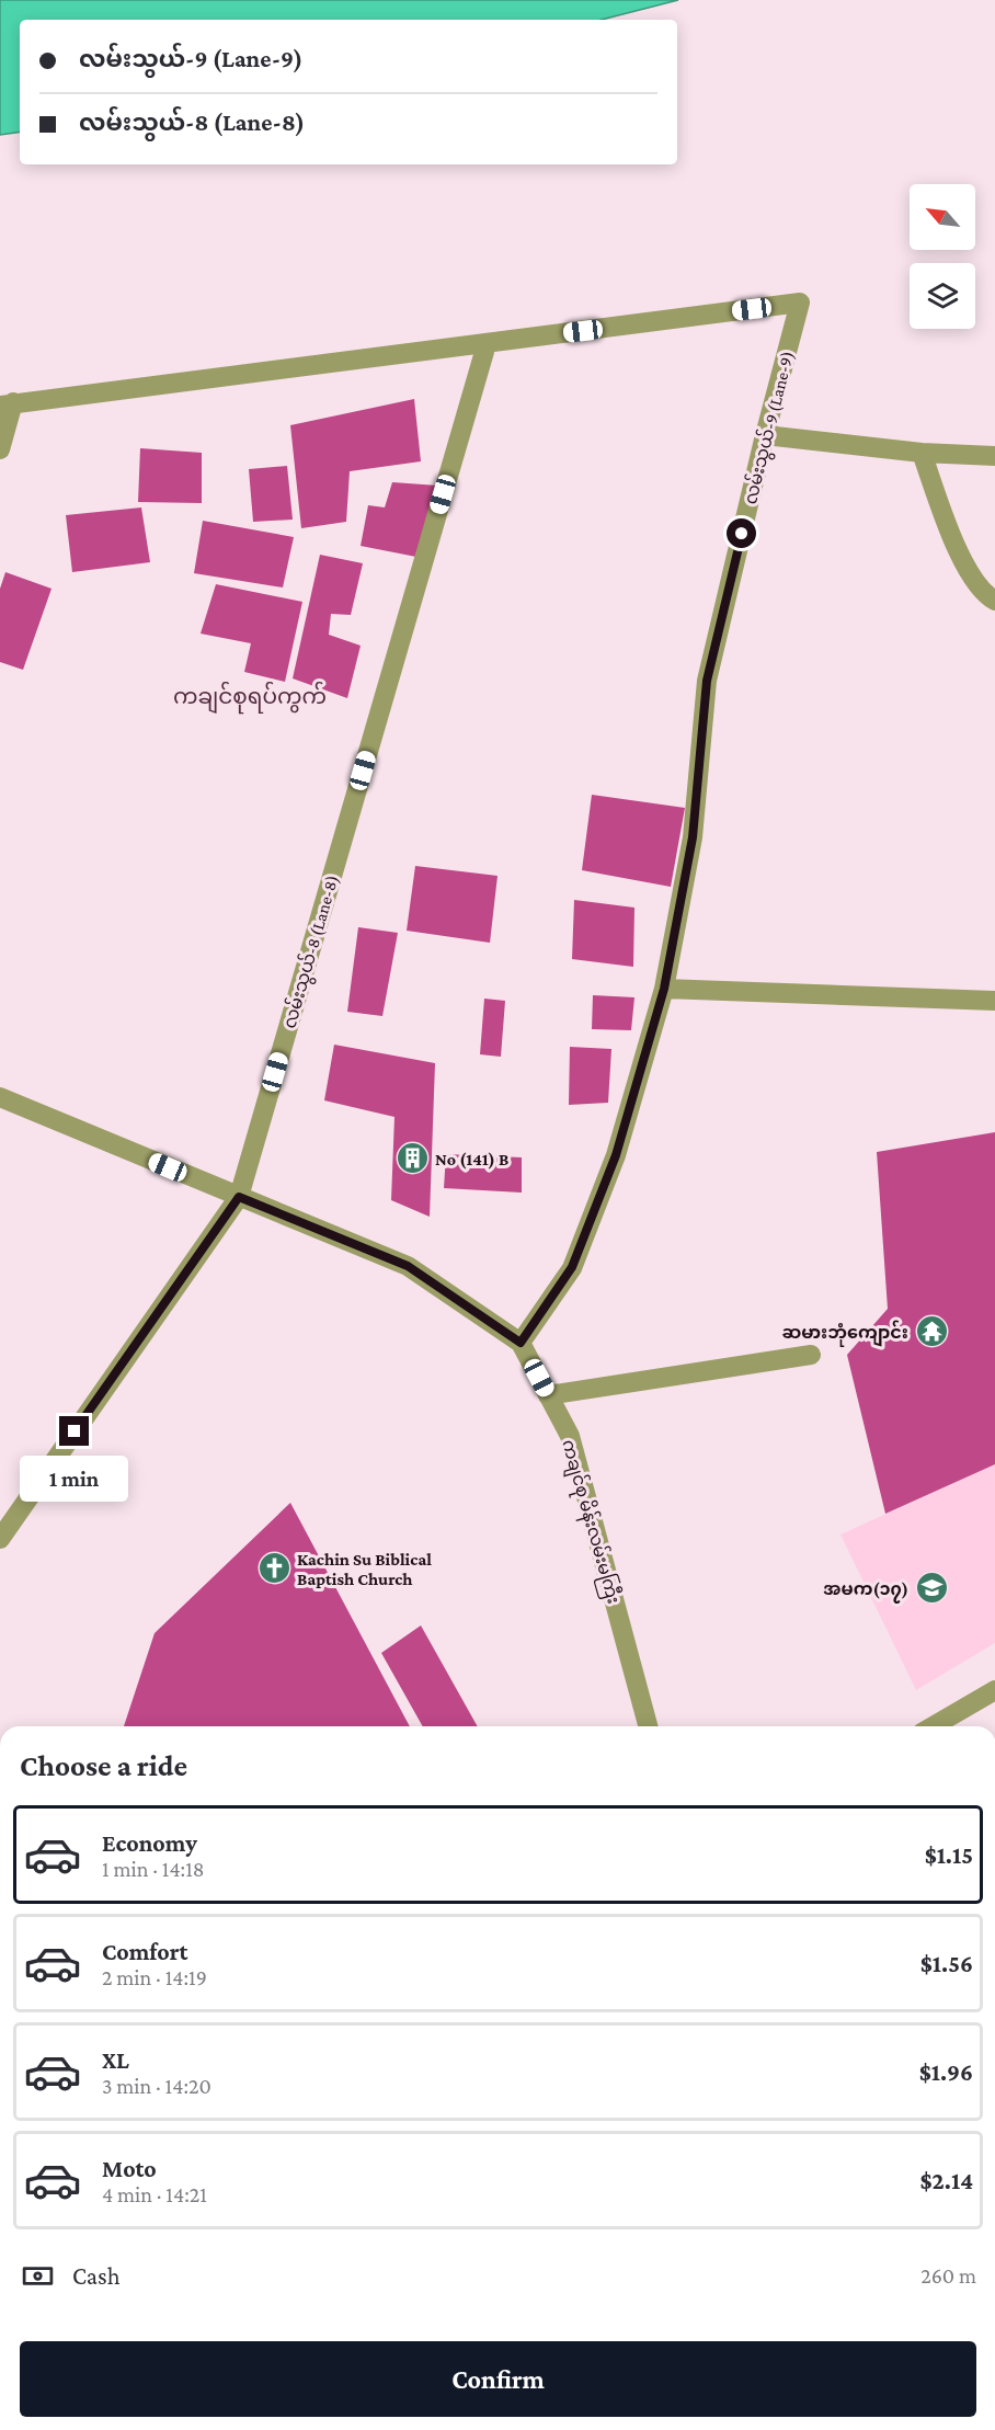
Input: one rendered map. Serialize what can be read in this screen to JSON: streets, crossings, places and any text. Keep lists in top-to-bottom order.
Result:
{
  "streets": {
    "street": ["လမ်းသွယ်-9 (Lane-9)", "လမ်းသွယ်-8 (Lane-8)", "ကချင်စု မိန်းလမ်းမကြီး"]
  },
  "crossings": [
    ["လမ်းသွယ်-9 (Lane-9)", "လမ်းသွယ်-8 (Lane-8)"],
    ["လမ်းသွယ်-9 (Lane-9)", "ကချင်စု မိန်းလမ်းမကြီး"],
    ["လမ်းသွယ်-8 (Lane-8)", "ကချင်စု မိန်းလမ်းမကြီး"]
  ],
  "districts": ["ကချင်စုရပ်ကွက်"],
  "places": {
    "building": ["No (141) B"],
    "temple": ["ဆမားဘုံကျောင်း"],
    "church": ["Kachin Su Biblical Baptish Church"],
    "school or university": ["အမက(၁၇)"]
  },
  "north": "top left",
  "page": {
    "banner": ["လမ်းသွယ်-9 (Lane-9)", "လမ်းသွယ်-8 (Lane-8)"],
    "bubble": "1 min",
    "heading": "Choose a ride",
    "list": [
      {
        "name": "Economy",
        "note": "1 min · 14:18",
        "value": "$1.15"
      },
      {
        "name": "Comfort",
        "note": "2 min · 14:19",
        "value": "$1.56"
      },
      {
        "name": "XL",
        "note": "3 min · 14:20",
        "value": "$1.96"
      },
      {
        "name": "Moto",
        "note": "4 min · 14:21",
        "value": "$2.14"
      }
    ],
    "pay": ["Cash", "260 m"],
    "buttons": "Confirm"
  }
}
